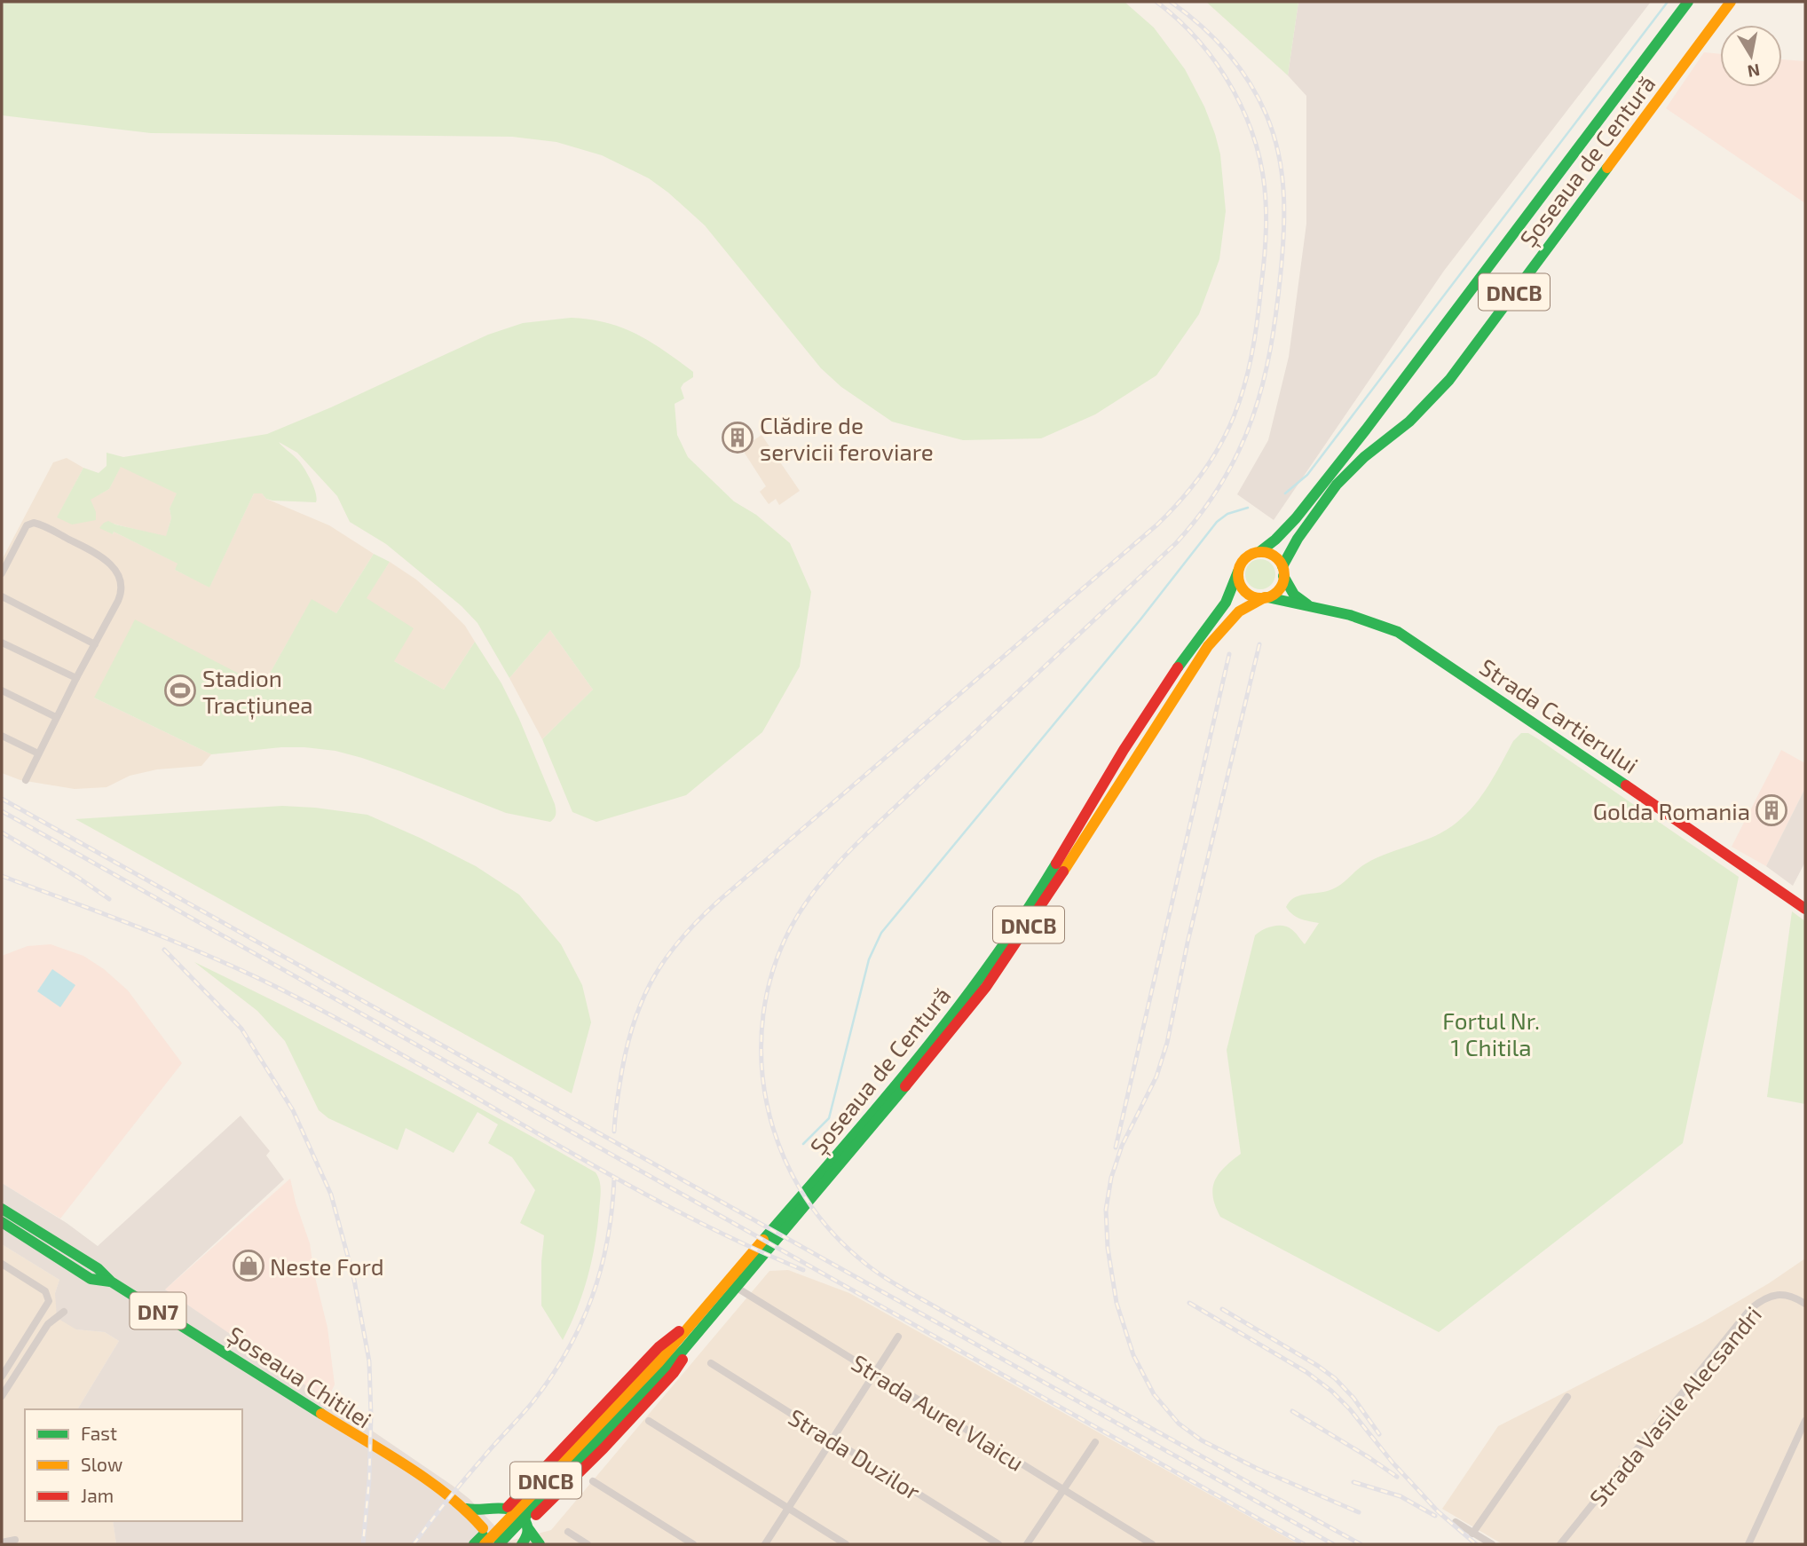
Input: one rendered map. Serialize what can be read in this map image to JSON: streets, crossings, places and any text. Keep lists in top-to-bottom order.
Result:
{
  "streets": {
    "main road": [
      "Șoseaua de Centură",
      "DNCB",
      "Strada Cartierului",
      "DN7",
      "Șoseaua Chitilei"
    ],
    "street": ["Strada Vasile Alecsandri", "Strada Aurel Vlaicu", "Strada Duzilor"]
  },
  "crossings": [
    ["Șoseaua de Centură", "Strada Cartierului"],
    ["Șoseaua de Centură", "Șoseaua Chitilei"],
    ["Șoseaua de Centură", "Strada Aurel Vlaicu"]
  ],
  "parks": ["Fortul Nr. 1 Chitila"],
  "places": {
    "building": ["Clădire de servicii feroviare", "Golda Romania"],
    "sports": ["Stadion Tracțiunea"],
    "shop": ["Neste Ford"]
  },
  "legend": ["Fast", "Slow", "Jam"],
  "north": "bottom"
}
